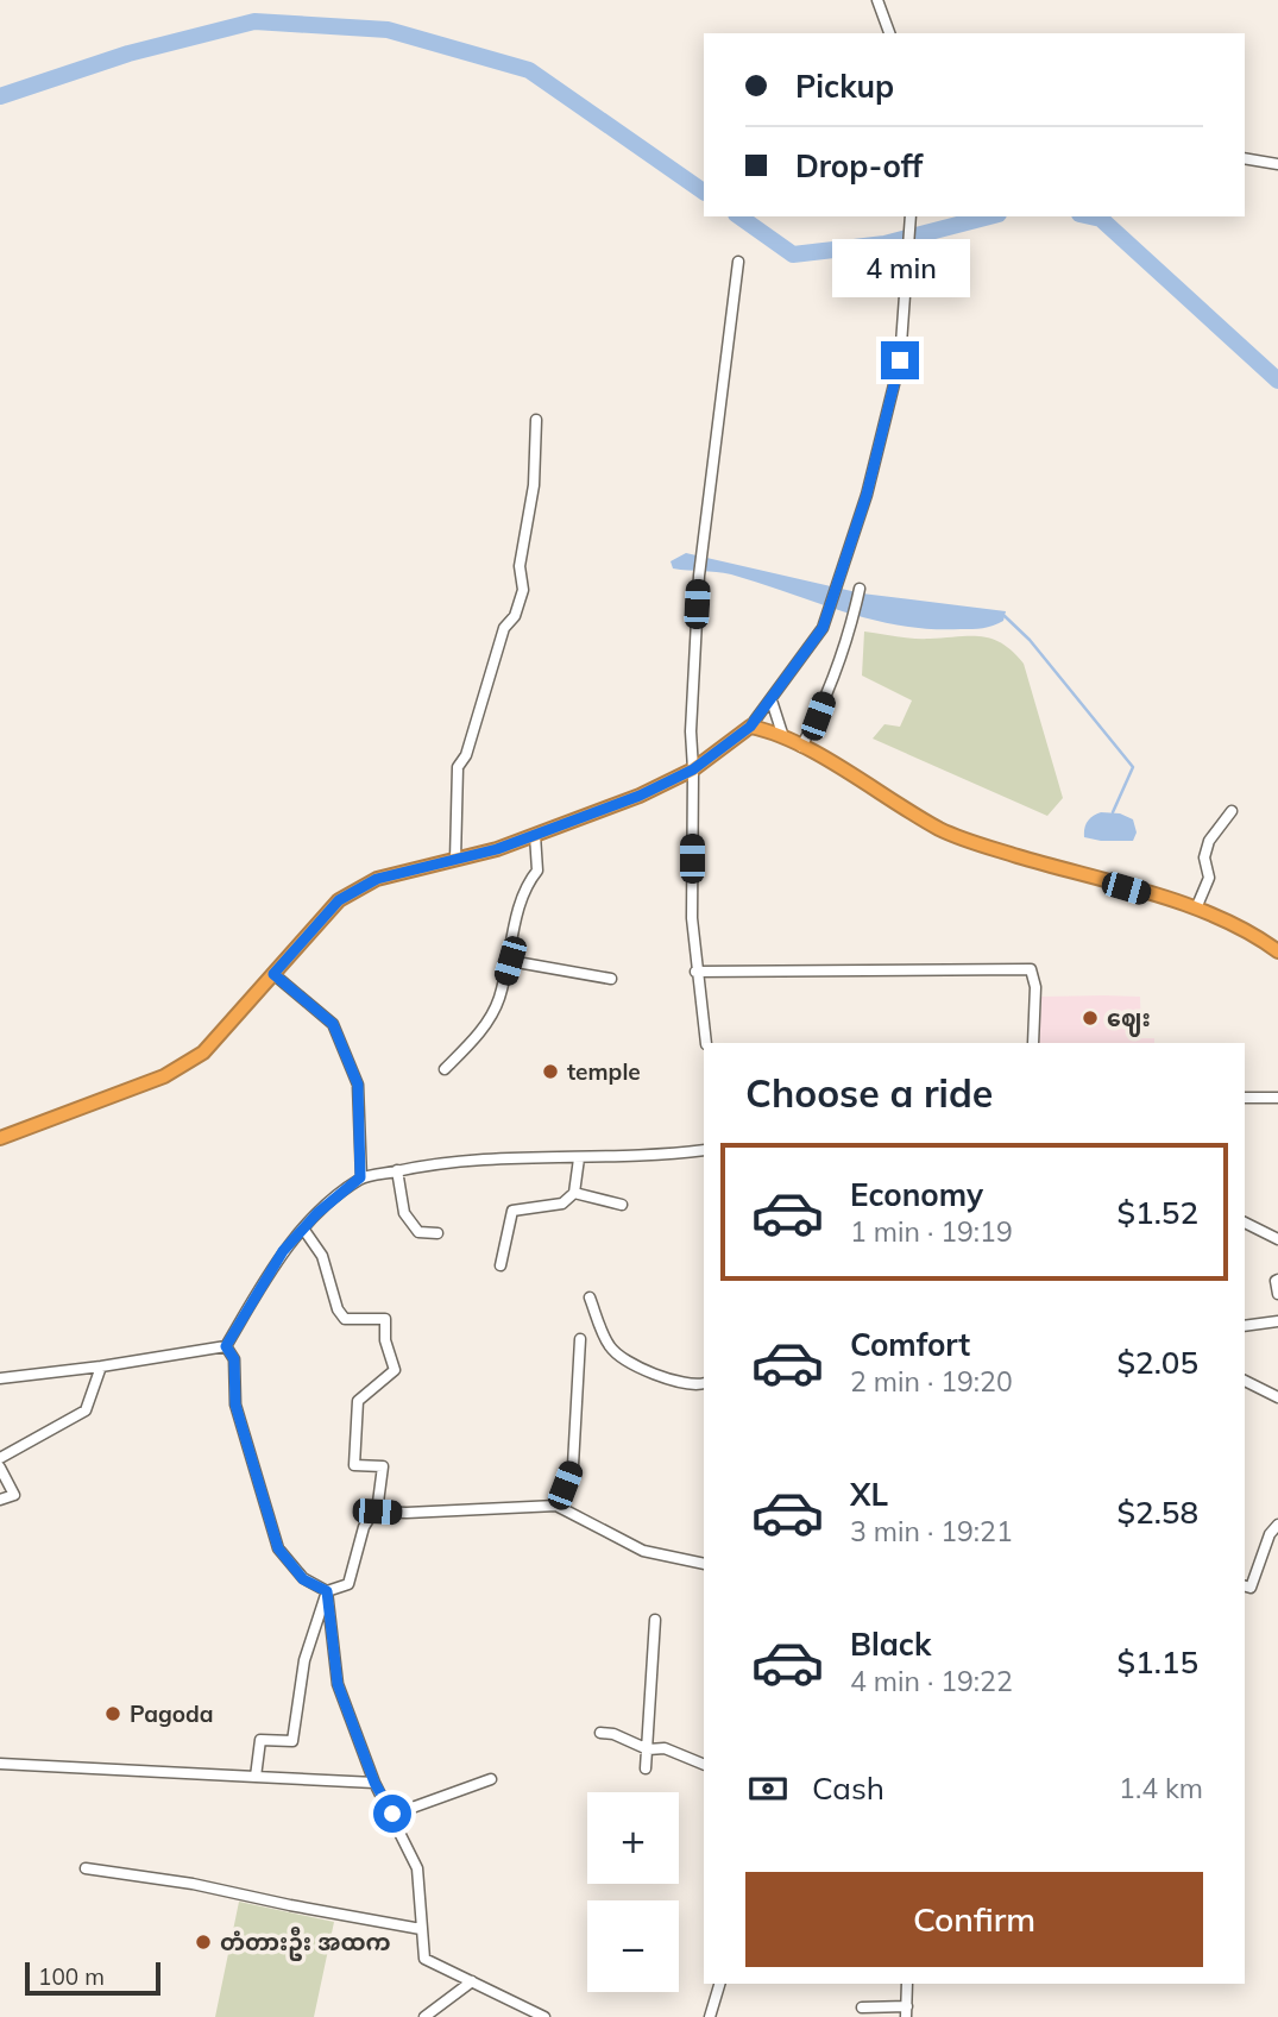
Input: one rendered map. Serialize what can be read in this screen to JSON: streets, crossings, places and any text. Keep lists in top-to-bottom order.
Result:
{
  "places": [
    "ဈေး",
    "temple",
    "Pagoda",
    "တံတားဦး အထက"
  ],
  "scale_bar": "100 m",
  "page": {
    "banner": ["Pickup", "Drop-off"],
    "bubble": "4 min",
    "heading": "Choose a ride",
    "list": [
      {
        "name": "Economy",
        "note": "1 min · 19:19",
        "value": "$1.52"
      },
      {
        "name": "Comfort",
        "note": "2 min · 19:20",
        "value": "$2.05"
      },
      {
        "name": "XL",
        "note": "3 min · 19:21",
        "value": "$2.58"
      },
      {
        "name": "Black",
        "note": "4 min · 19:22",
        "value": "$1.15"
      }
    ],
    "pay": ["Cash", "1.4 km"],
    "map_buttons": ["+", "−"],
    "buttons": "Confirm",
    "scale": "100 m"
  }
}
